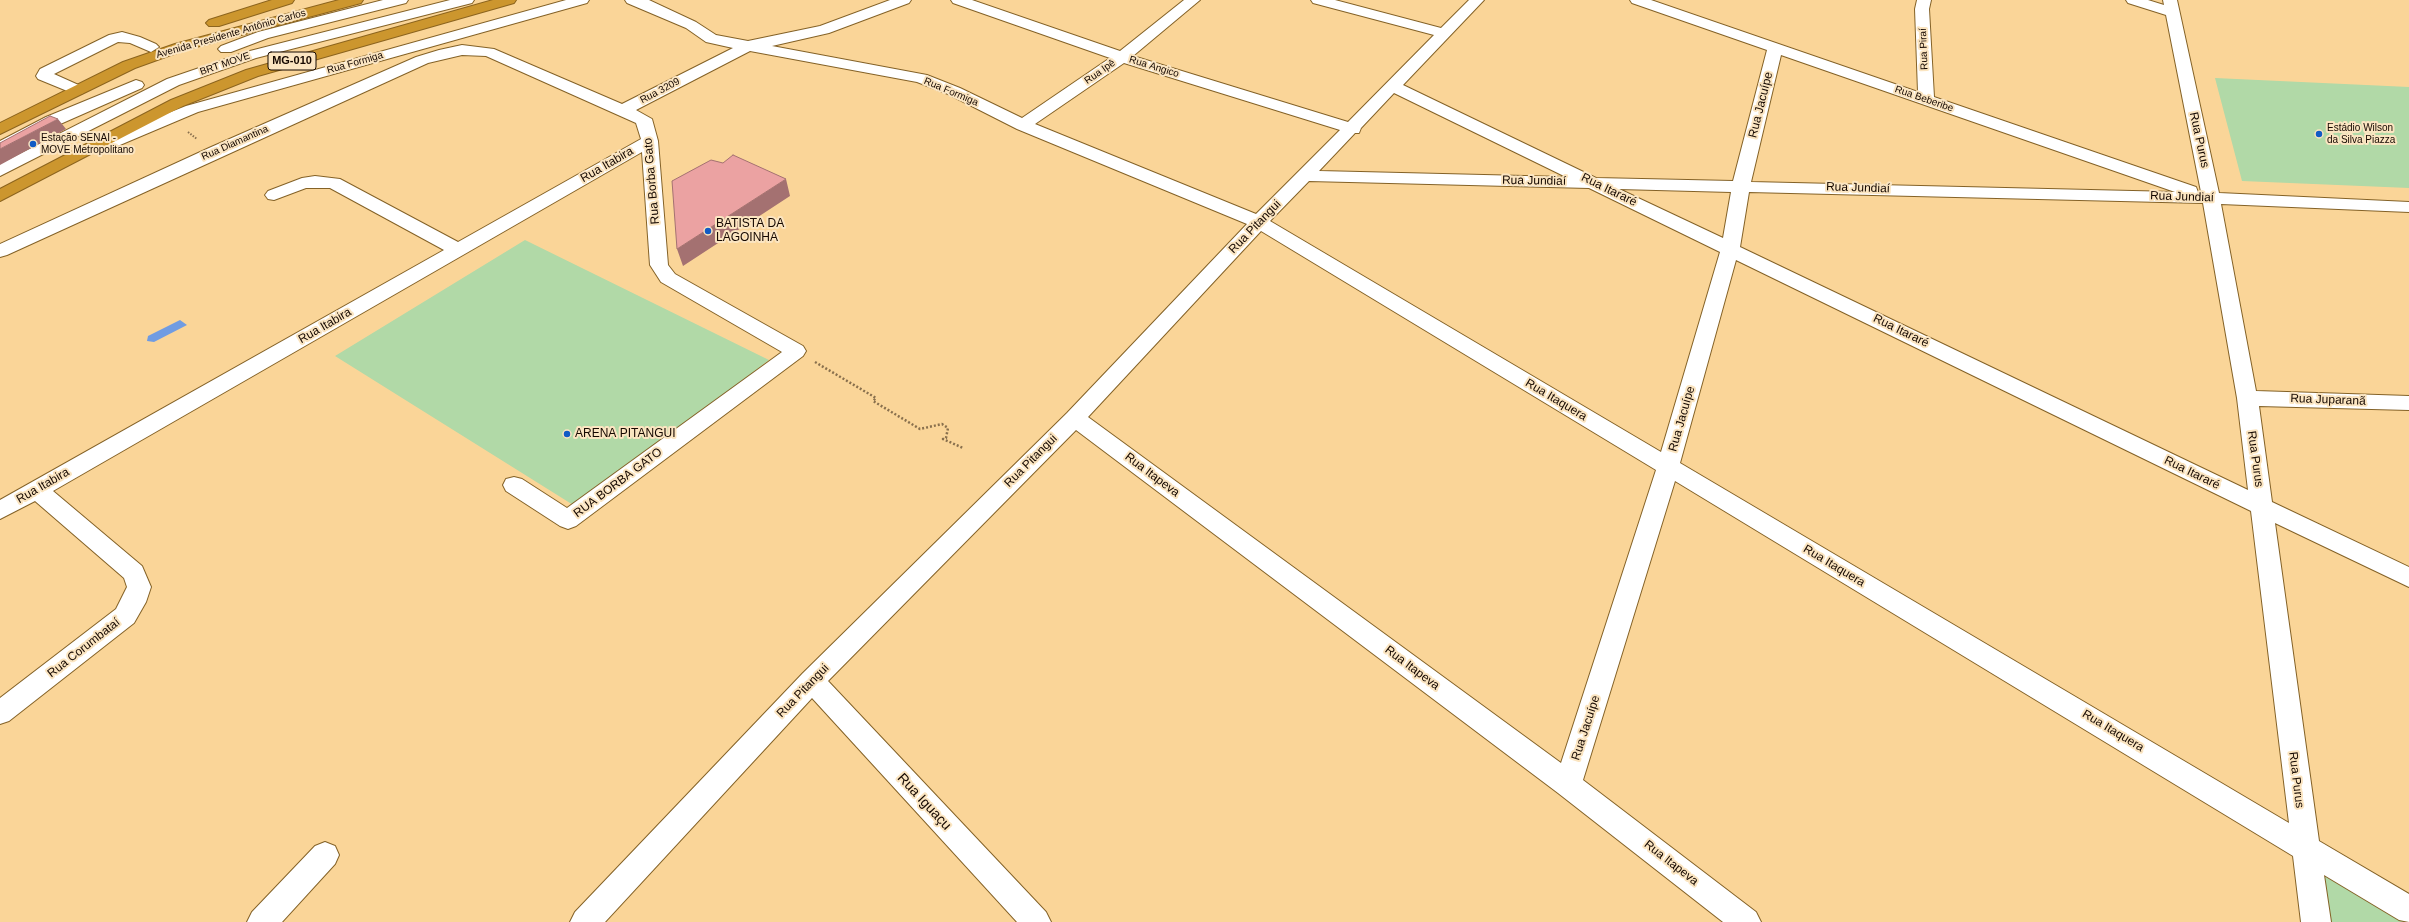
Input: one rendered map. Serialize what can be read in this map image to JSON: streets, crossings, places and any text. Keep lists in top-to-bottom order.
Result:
{
  "streets": {
    "highway": ["Avenida Presidente Antônio Carlos", "MG-010"],
    "street": [
      "Rua Piraí",
      "Rua Formiga",
      "BRT MOVE",
      "Rua Angico",
      "Rua Ipê",
      "Rua 3209",
      "Rua Beberibe",
      "Rua Jacuípe",
      "Rua Purus",
      "Rua Diamantina",
      "Rua Itabira",
      "Rua Borba Gato",
      "Rua Jundiaí",
      "Rua Itararé",
      "Rua Pitangui",
      "Rua Itaquera",
      "Rua Juparanã",
      "Rua Itapeva",
      "RUA BORBA GATO",
      "Rua Corumbataí",
      "Rua Iguaçu"
    ]
  },
  "crossings": [
    ["Rua Piraí", "Rua Beberibe"],
    ["MG-010", "Rua Formiga"],
    ["Rua Formiga", "Rua Ipê"],
    ["Rua Formiga", "Rua 3209"],
    ["Rua Formiga", "Rua Pitangui"],
    ["Rua Formiga", "Rua Itaquera"],
    ["Rua Angico", "Rua Ipê"],
    ["Rua Angico", "Rua Pitangui"],
    ["Rua 3209", "Rua Borba Gato"],
    ["Rua Beberibe", "Rua Jacuípe"],
    ["Rua Beberibe", "Rua Purus"],
    ["Rua Beberibe", "Rua Jundiaí"],
    ["Rua Jacuípe", "Rua Jundiaí"],
    ["Rua Jacuípe", "Rua Itararé"],
    ["Rua Jacuípe", "Rua Itaquera"],
    ["Rua Jacuípe", "Rua Itapeva"],
    ["Rua Purus", "Rua Jundiaí"],
    ["Rua Purus", "Rua Itararé"],
    ["Rua Purus", "Rua Itaquera"],
    ["Rua Purus", "Rua Juparanã"],
    ["Rua Diamantina", "Rua Borba Gato"],
    ["Rua Itabira", "Rua Borba Gato"],
    ["Rua Itabira", "Rua Corumbataí"],
    ["Rua Borba Gato", "RUA BORBA GATO"],
    ["Rua Jundiaí", "Rua Itararé"],
    ["Rua Jundiaí", "Rua Pitangui"],
    ["Rua Itararé", "Rua Pitangui"],
    ["Rua Pitangui", "Rua Itaquera"],
    ["Rua Pitangui", "Rua Itapeva"],
    ["Rua Pitangui", "Rua Iguaçu"]
  ],
  "places": [
    "Estádio Wilson da Silva Piazza",
    "Estação SENAI - MOVE Metropolitano",
    "BATISTA DA LAGOINHA",
    "ARENA PITANGUI"
  ]
}
